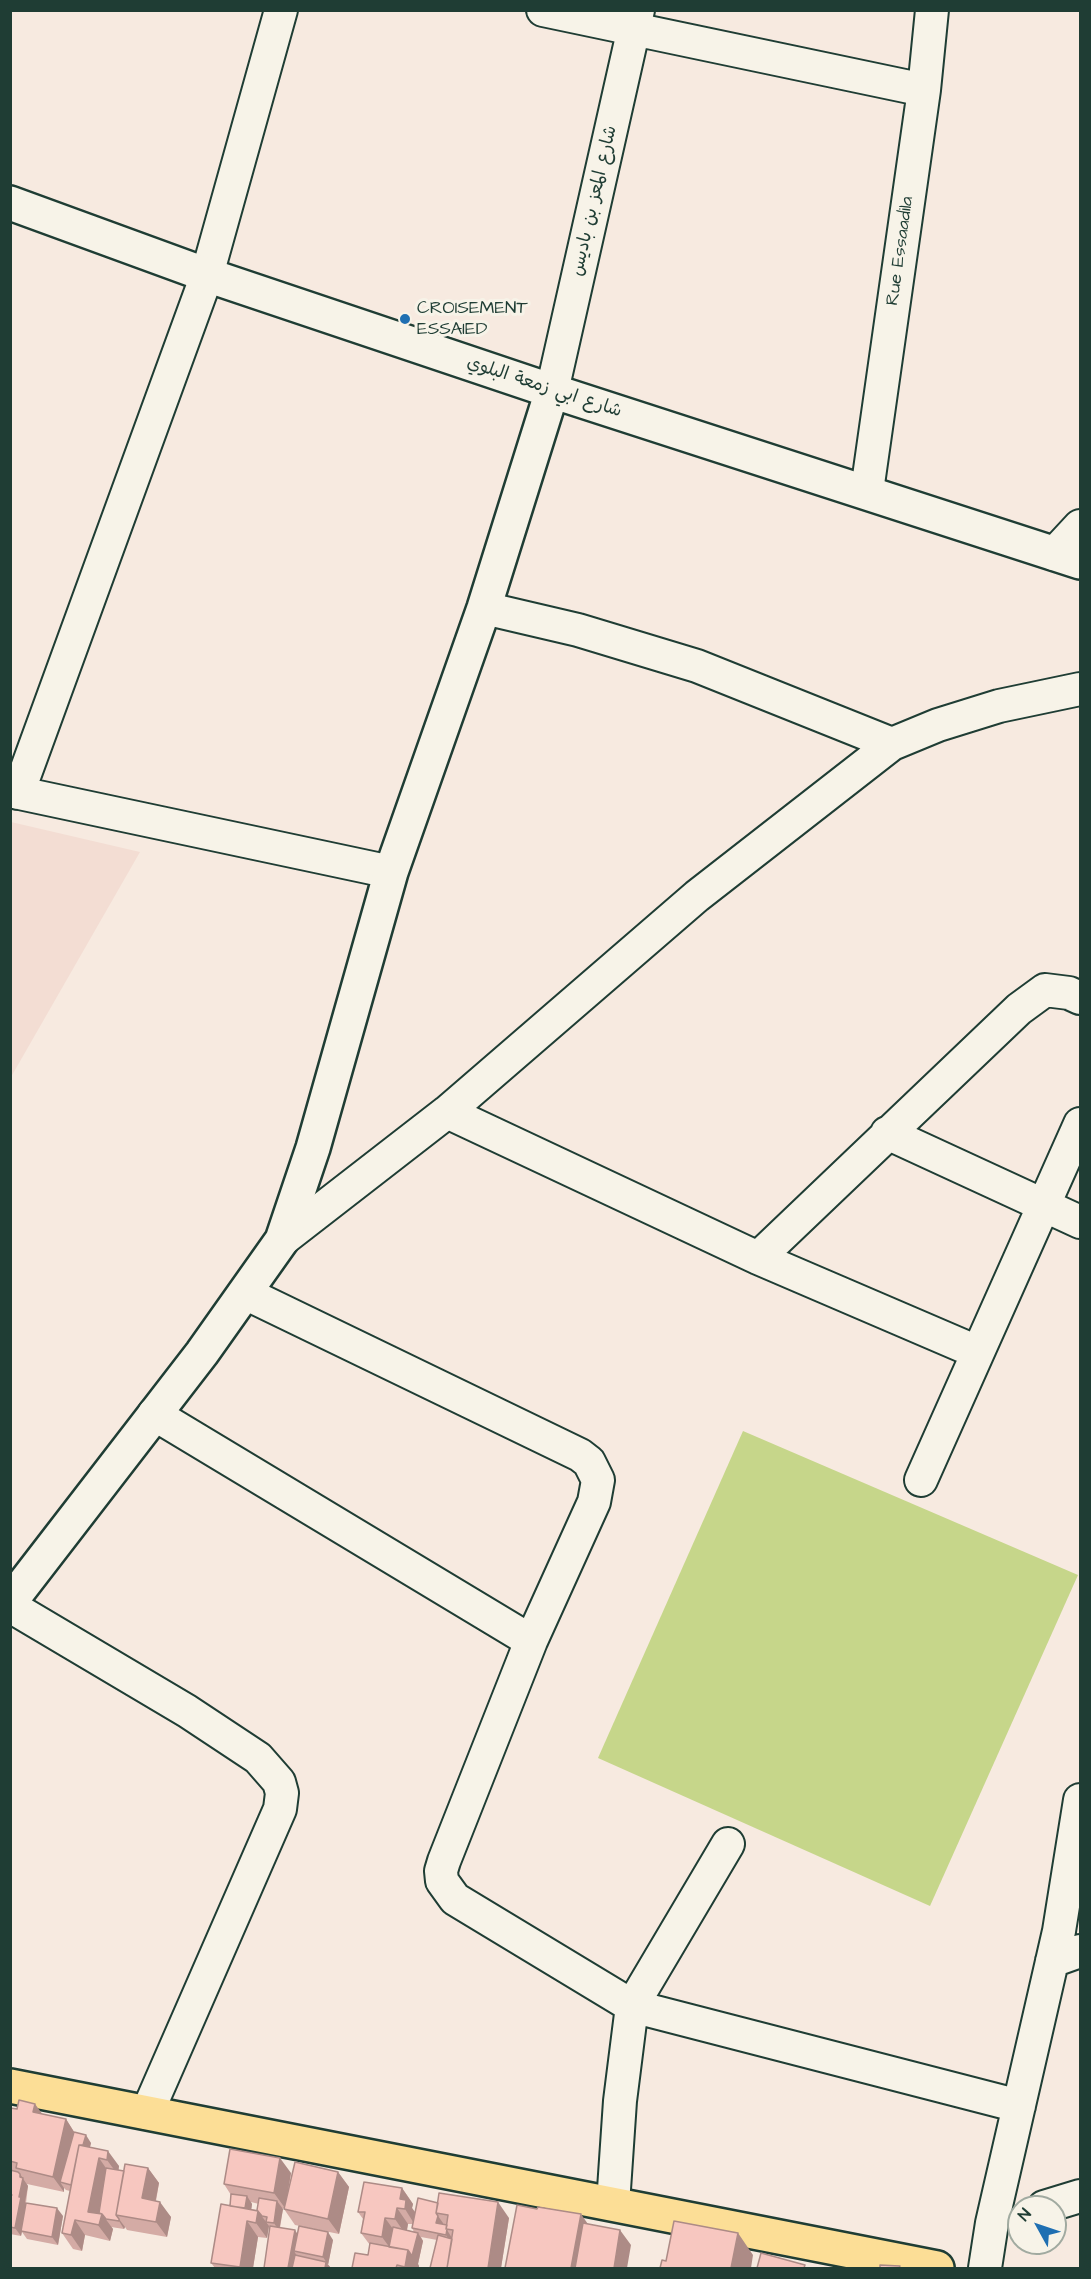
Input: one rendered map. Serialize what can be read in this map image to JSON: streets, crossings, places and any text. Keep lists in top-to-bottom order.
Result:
{
  "streets": {
    "street": ["شارع المعز بن باديس", "Rue Essaadila", "شارع ابي زمعة البلوي"]
  },
  "crossings": [
    ["شارع المعز بن باديس", "شارع ابي زمعة البلوي"],
    ["Rue Essaadila", "شارع ابي زمعة البلوي"]
  ],
  "places": ["CROISEMENT ESSAIED"],
  "north": "top left"
}
